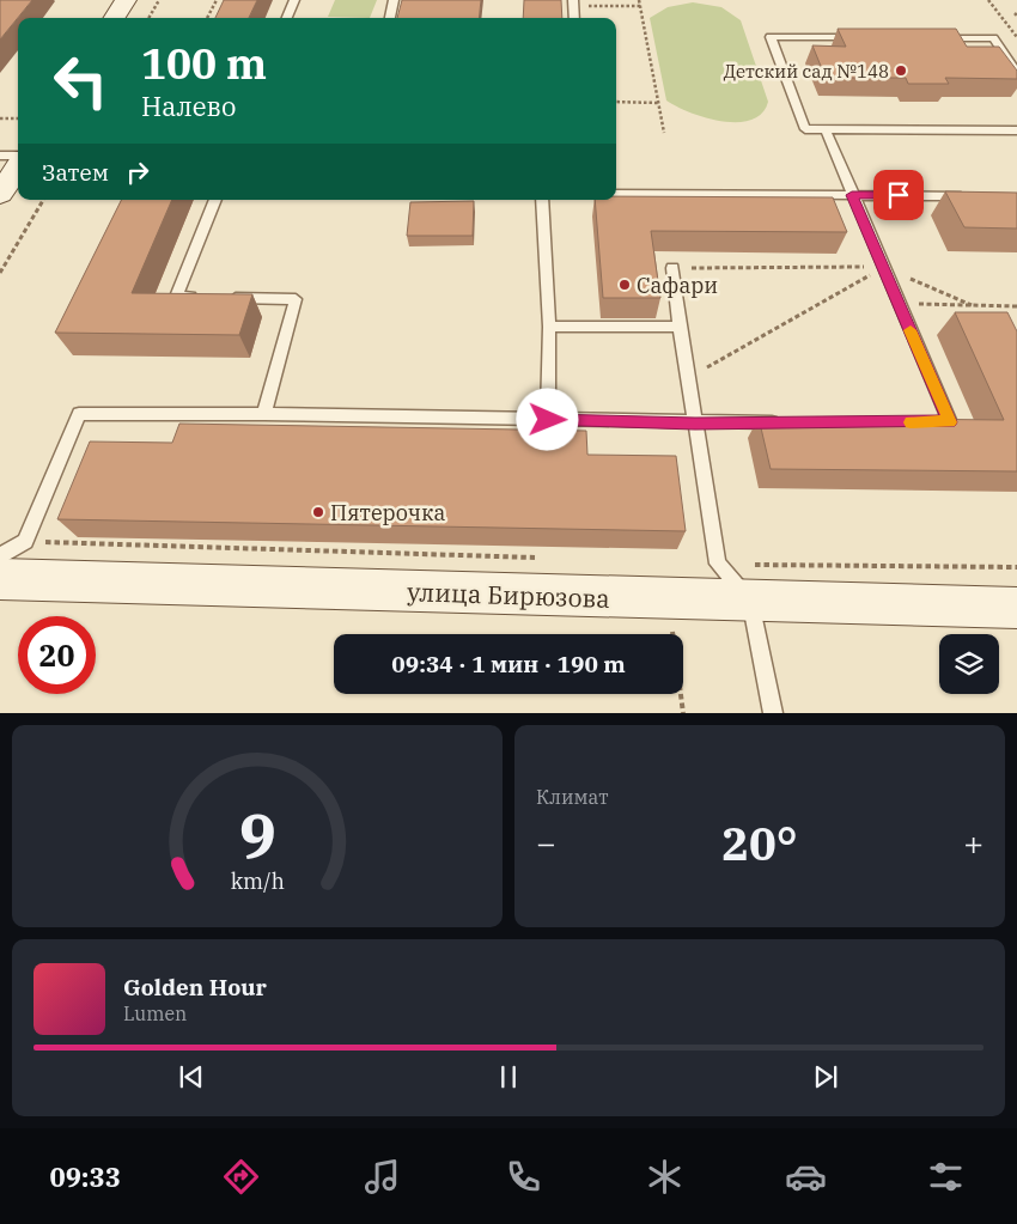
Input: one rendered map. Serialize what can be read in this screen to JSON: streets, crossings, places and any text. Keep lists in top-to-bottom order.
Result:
{
  "streets": {
    "main road": ["улица Бирюзова"]
  },
  "places": ["Детский сад №148", "Сафари", "Пятерочка"],
  "page": {
    "turn": ["100 m", "Налево"],
    "then": "Затем",
    "limit": "20",
    "trip": "09:34 · 1 мин · 190 m",
    "tile": "Климат",
    "heat": ["−", "20°", "+"],
    "song": ["Golden Hour", "Lumen"],
    "tabs": "09:33",
    "gauge": ["9", "km/h"]
  }
}
